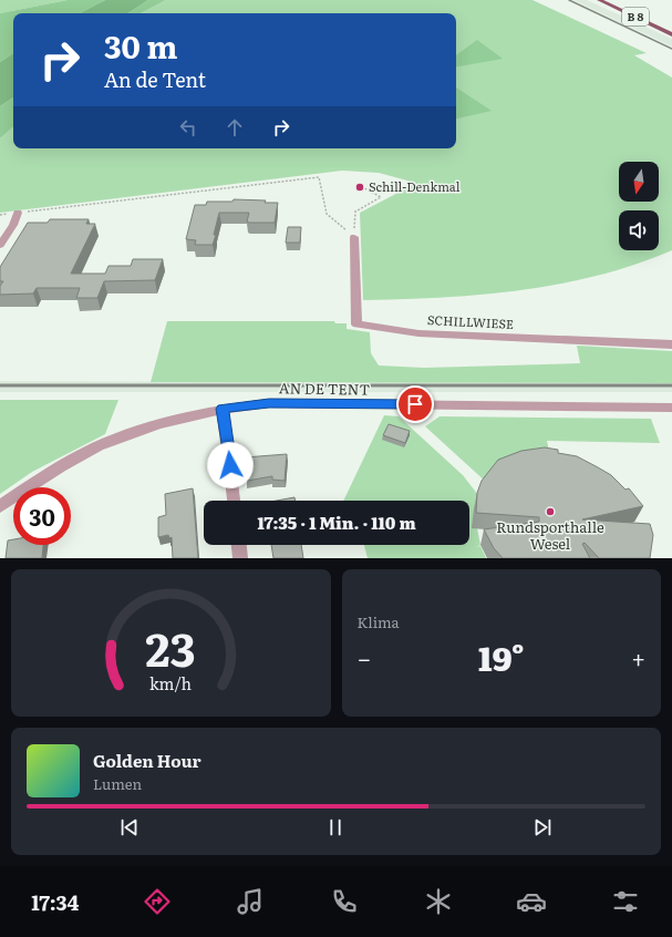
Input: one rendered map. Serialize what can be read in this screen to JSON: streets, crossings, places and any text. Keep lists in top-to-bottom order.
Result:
{
  "streets": {
    "main road": ["B 8"],
    "street": ["SCHILLWIESE", "AN DE TENT"]
  },
  "places": ["Schill-Denkmal", "Rundsporthalle Wesel"],
  "north": "bottom",
  "page": {
    "turn": ["30 m", "An de Tent"],
    "limit": "30",
    "trip": "17:35 · 1 Min. · 110 m",
    "tile": "Klima",
    "heat": ["−", "19°", "+"],
    "song": ["Golden Hour", "Lumen"],
    "tabs": "17:34",
    "gauge": ["23", "km/h"]
  }
}
